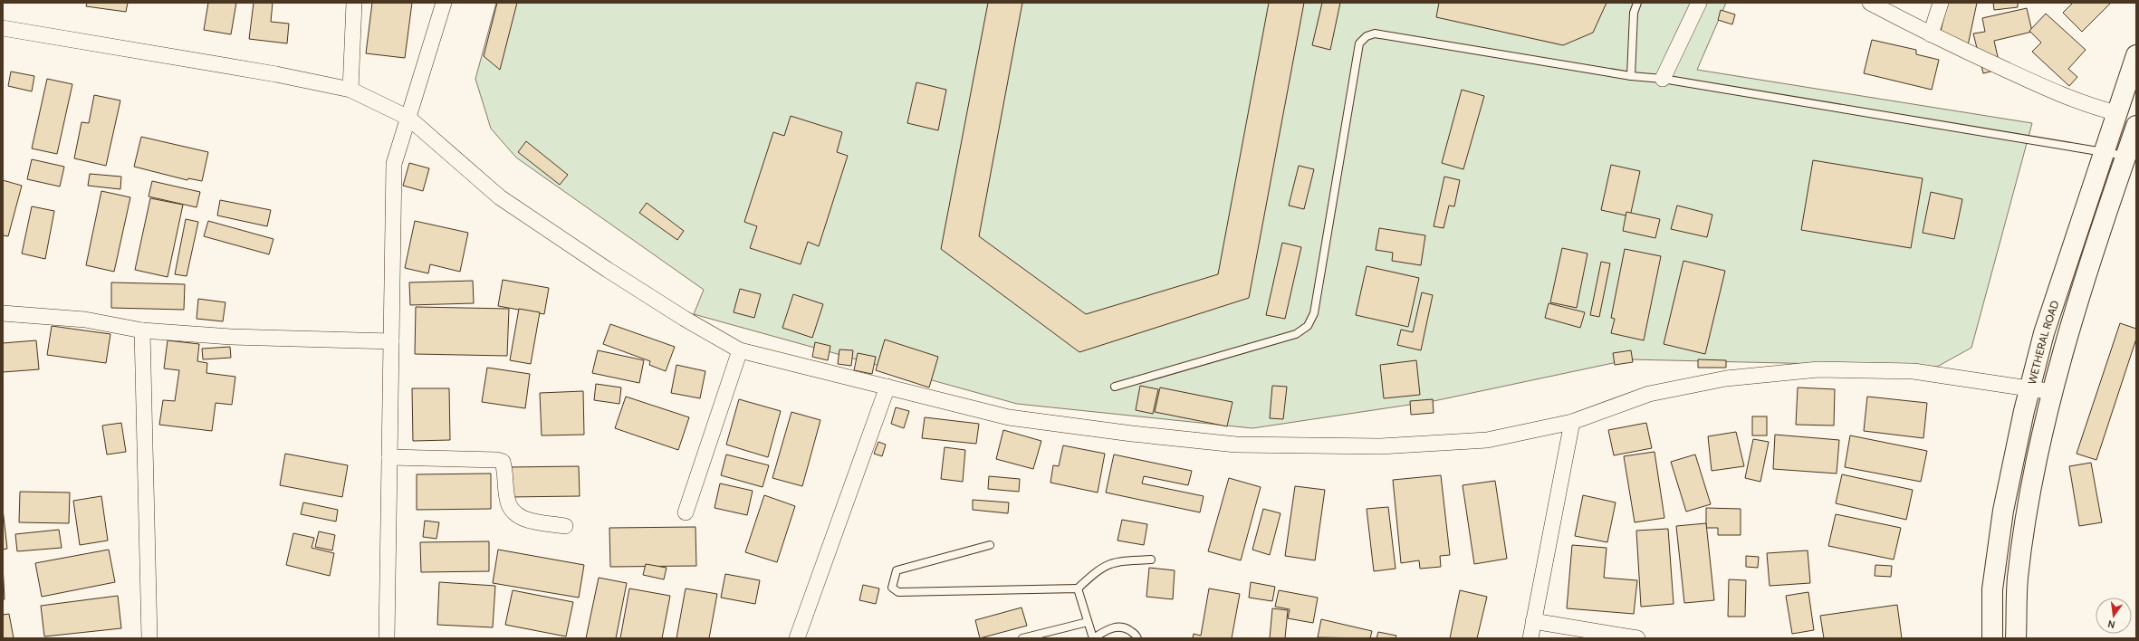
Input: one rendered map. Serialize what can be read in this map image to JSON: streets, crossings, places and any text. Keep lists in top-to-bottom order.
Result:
{
  "streets": {
    "main road": ["WETHERAL ROAD"]
  },
  "north": "bottom"
}
